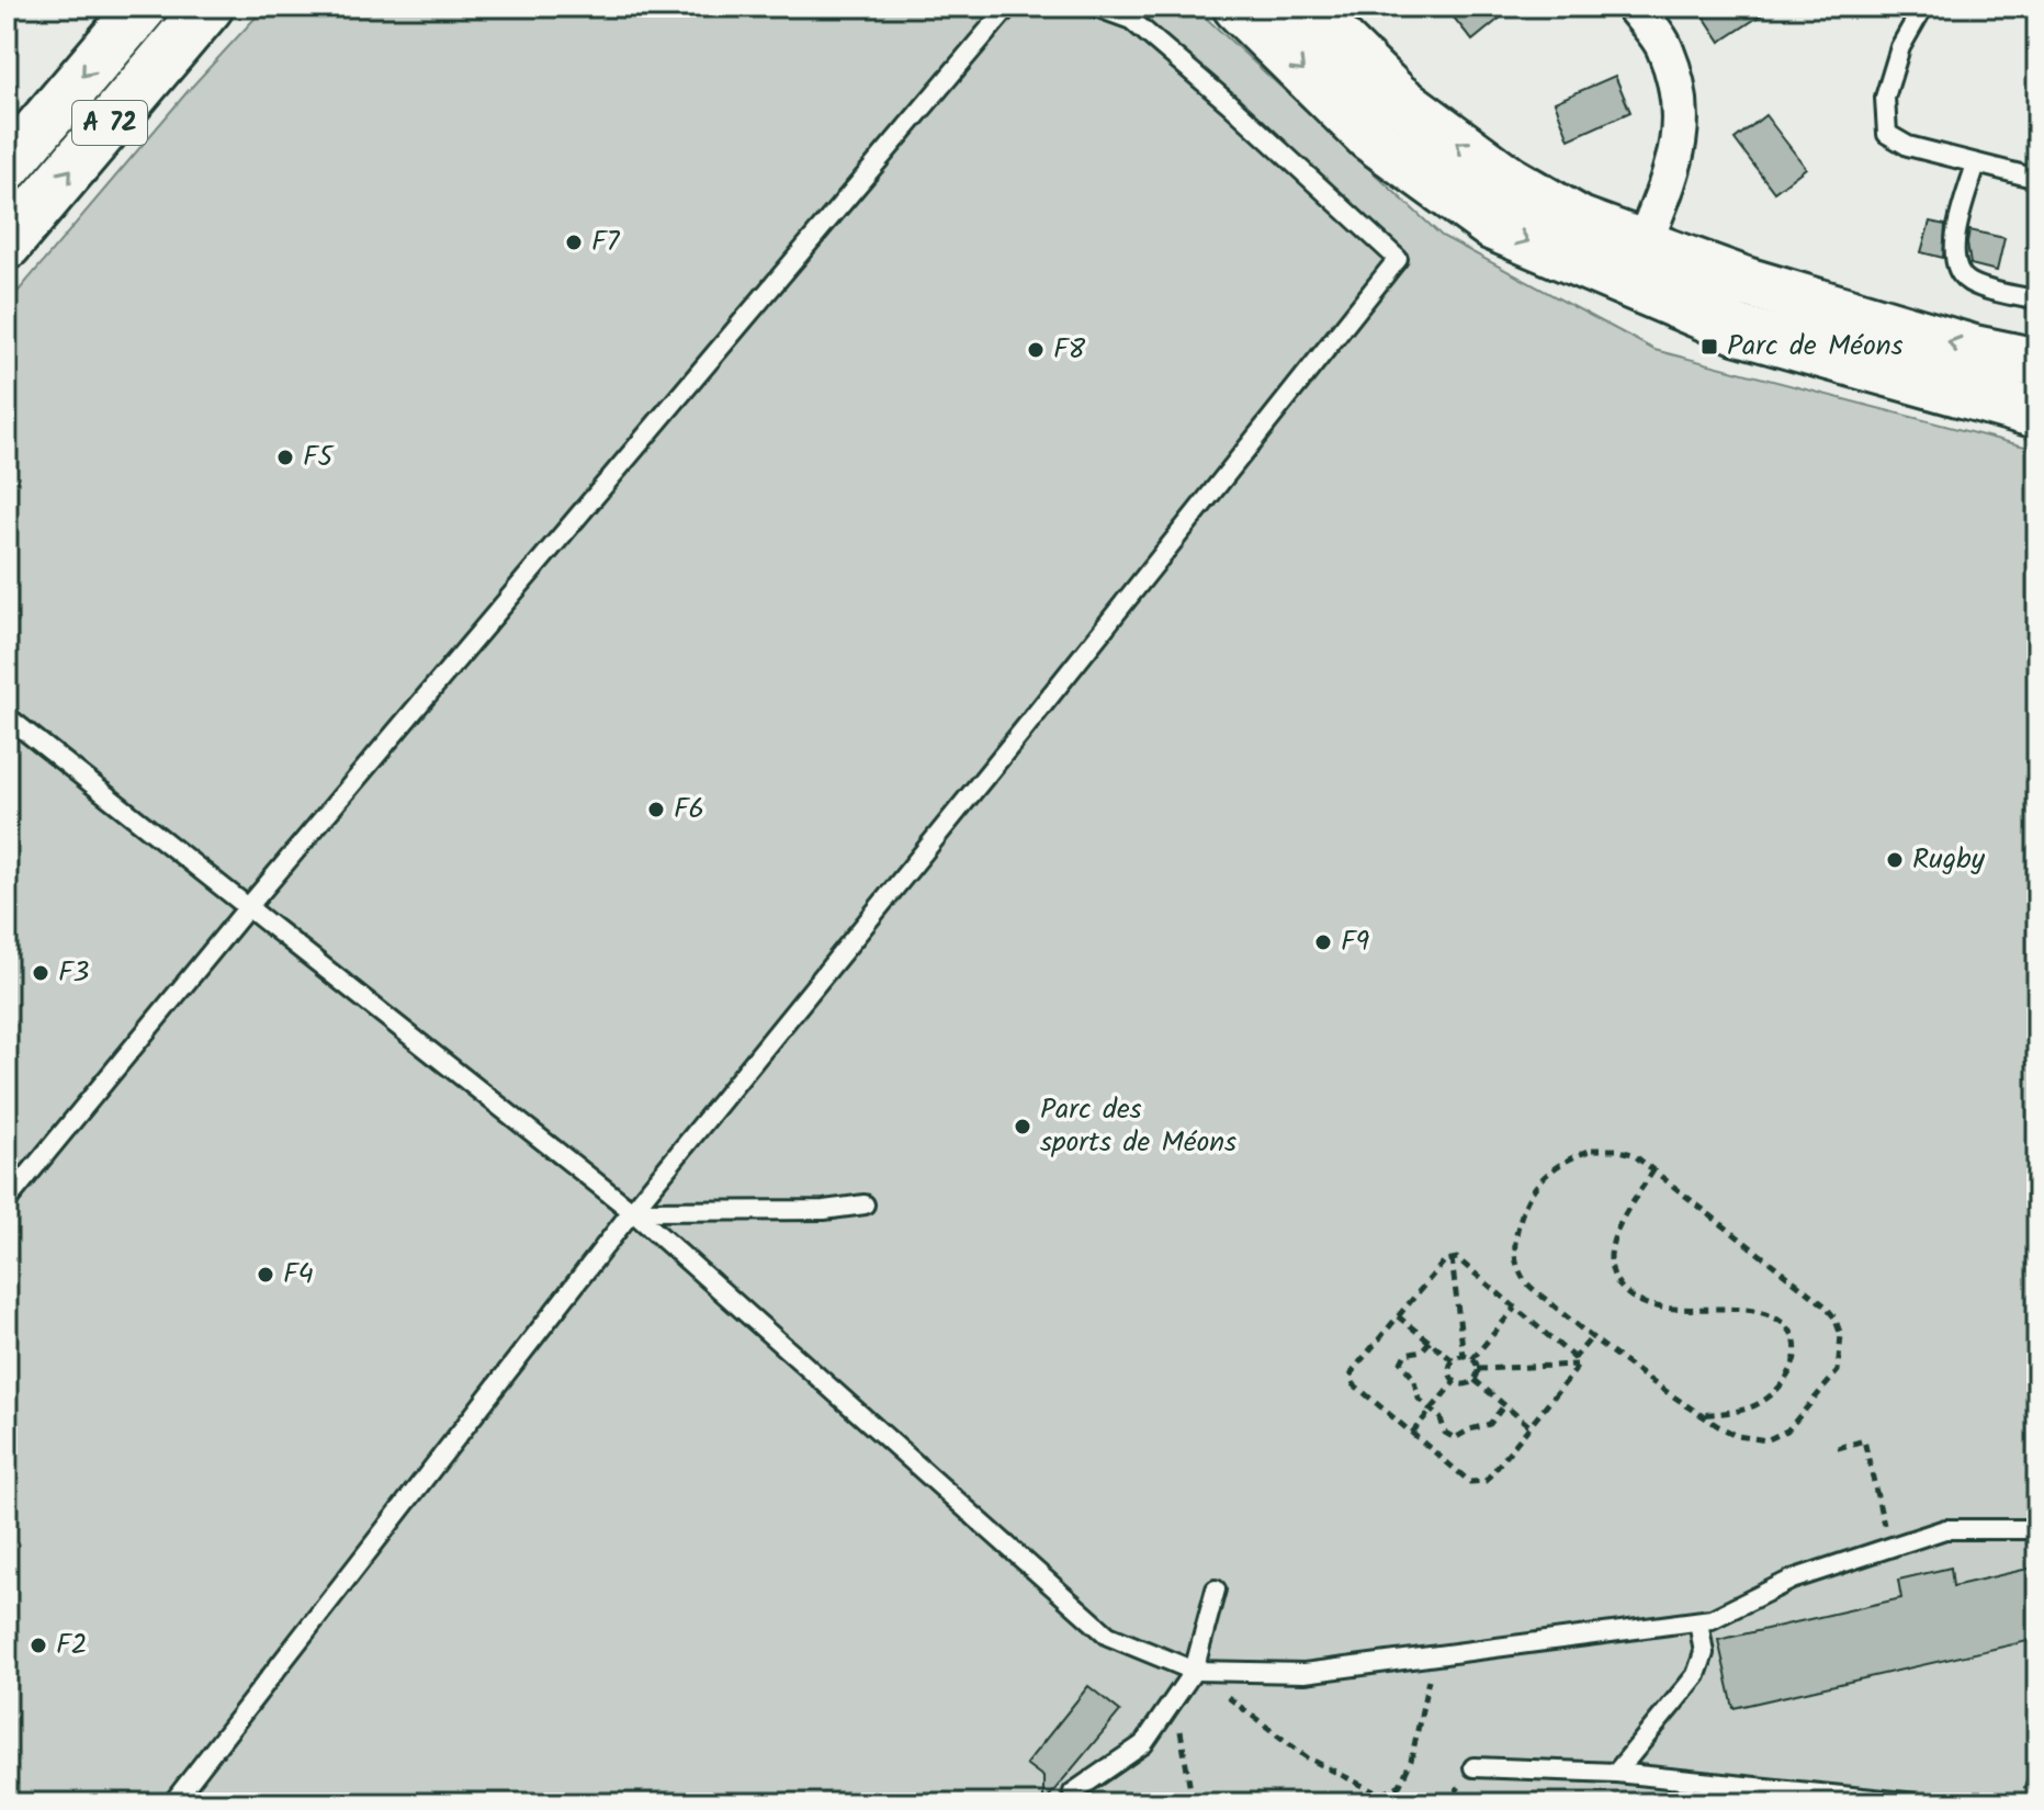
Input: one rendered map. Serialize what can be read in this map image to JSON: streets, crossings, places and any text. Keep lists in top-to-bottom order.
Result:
{
  "streets": {
    "main road": ["A 72"]
  },
  "places": {
    "other": [
      "F7",
      "F8",
      "F5",
      "F6",
      "Rugby",
      "F9",
      "F3",
      "Parc des sports de Méons",
      "F4",
      "F2"
    ],
    "transit": ["Parc de Méons"]
  }
}
